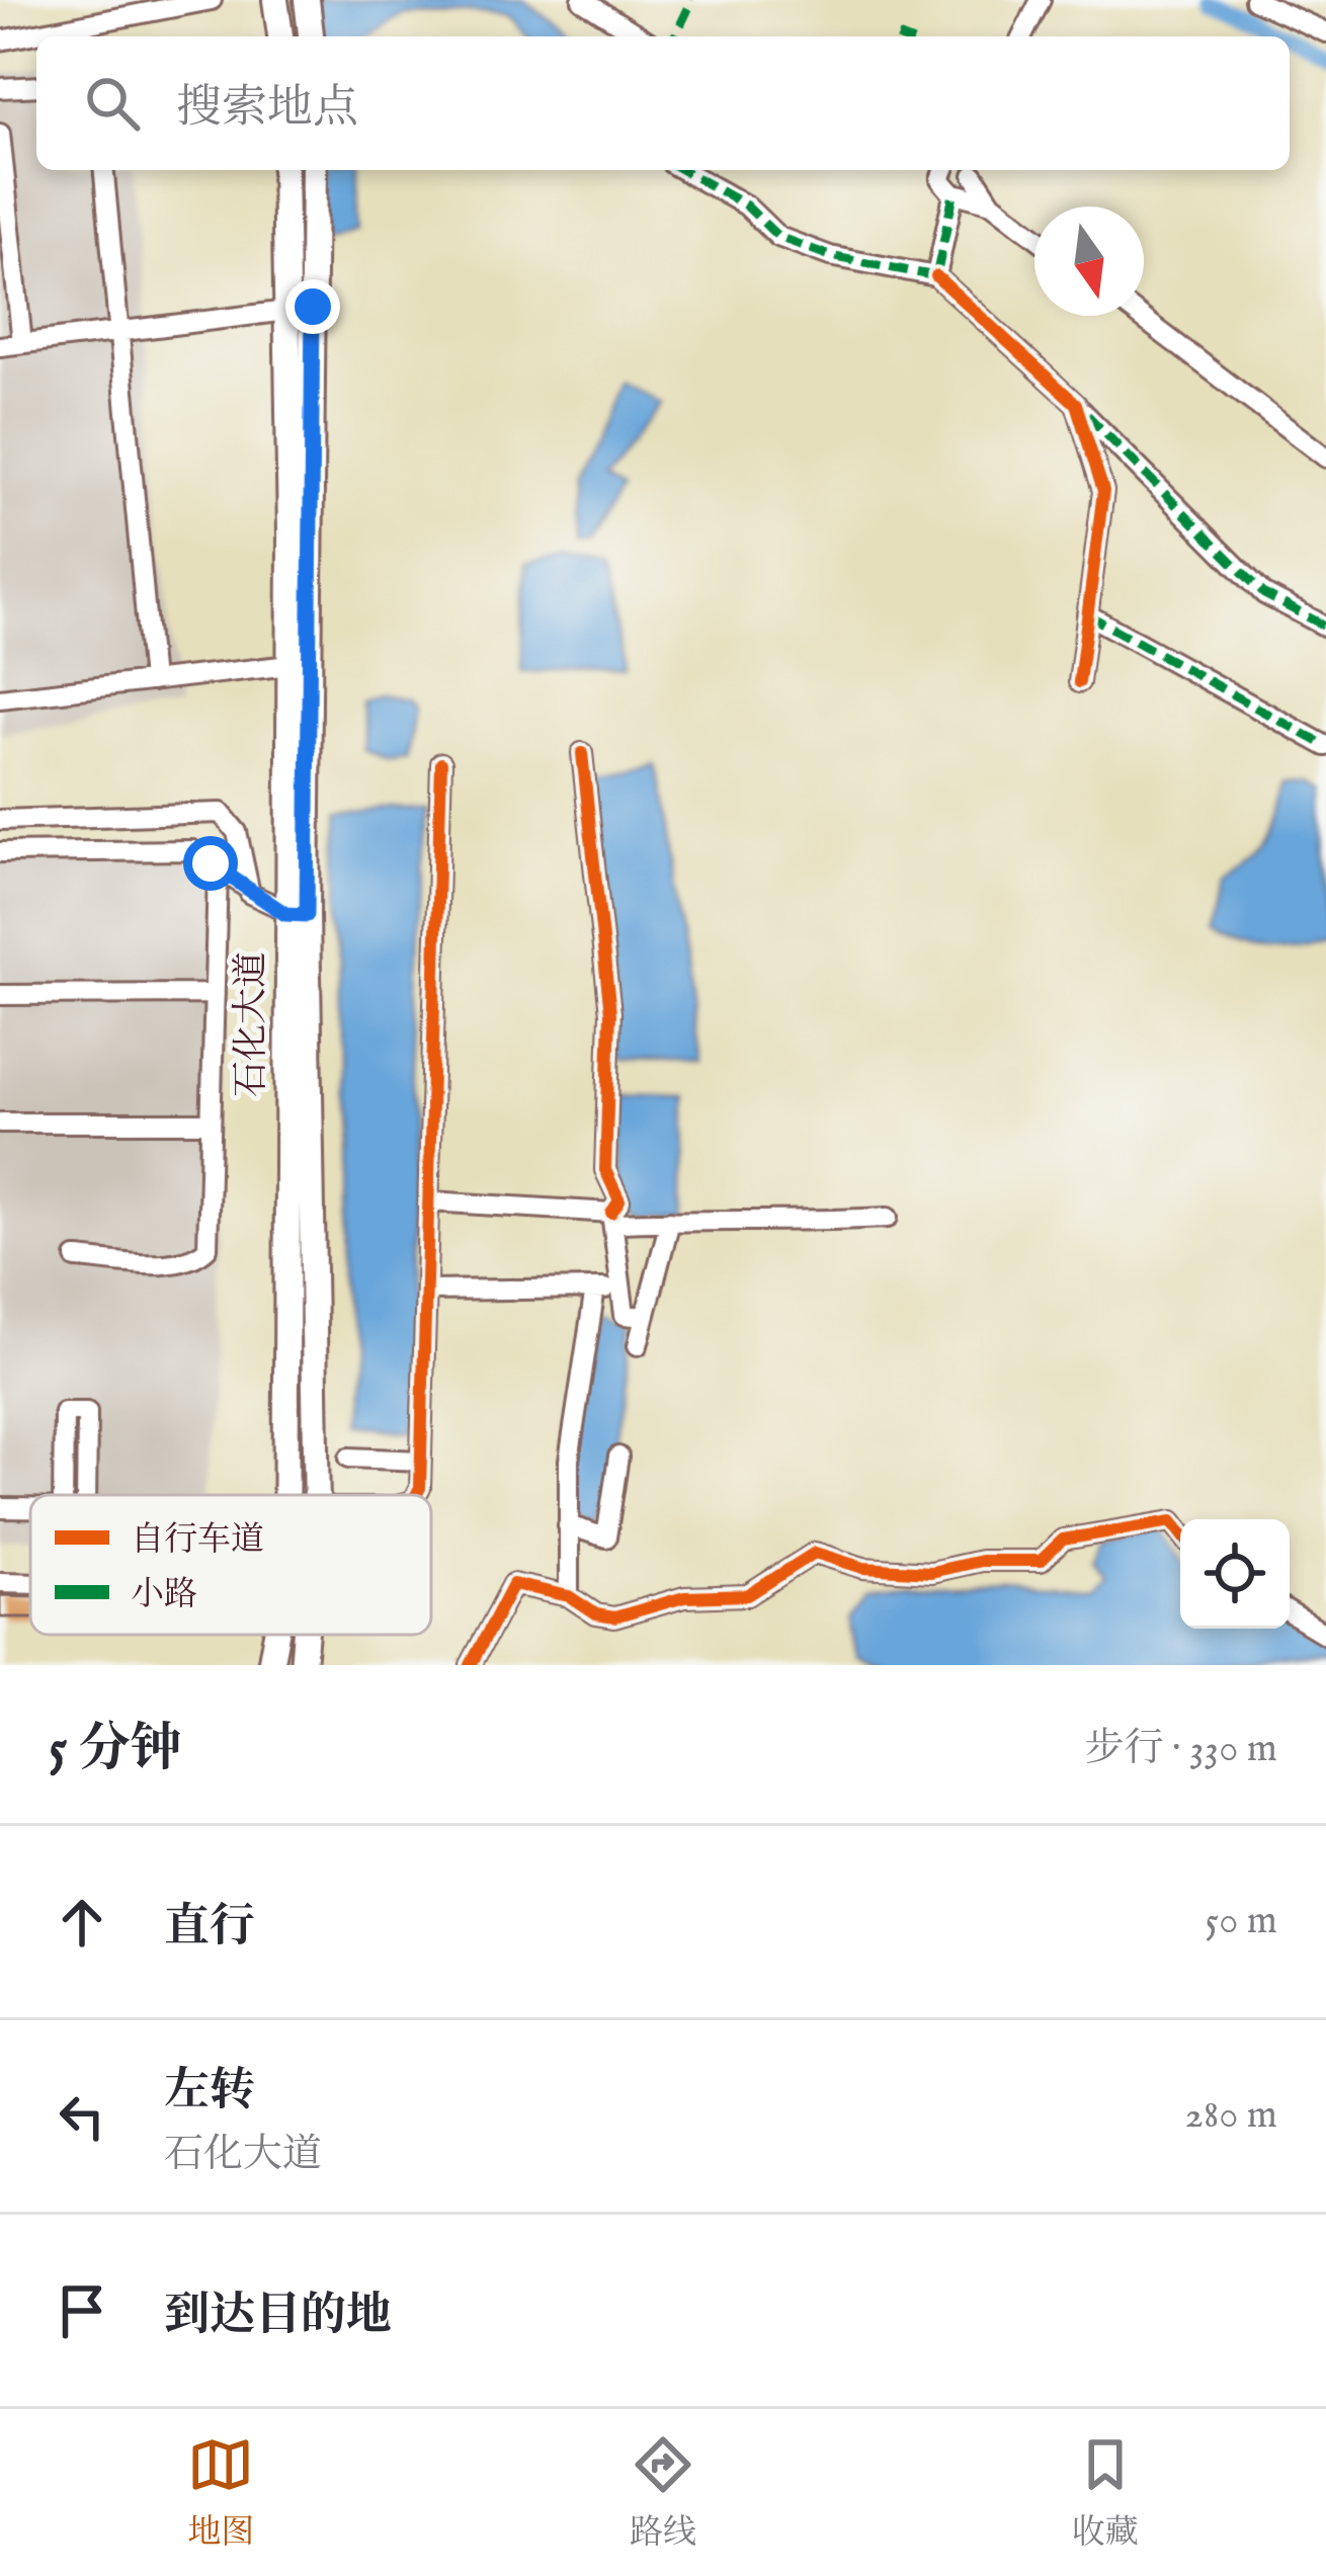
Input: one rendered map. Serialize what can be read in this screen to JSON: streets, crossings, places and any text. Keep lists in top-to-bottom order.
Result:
{
  "streets": {
    "main road": ["石化大道"]
  },
  "legend": ["自行车道", "小路"],
  "north": "bottom",
  "page": {
    "search": "搜索地点",
    "heading": ["5 分钟", "步行 · 330 m"],
    "list": [
      ["直行", "50 m"],
      ["左转", "石化大道", "280 m"],
      "到达目的地"
    ],
    "nav": ["地图", "路线", "收藏"]
  }
}
